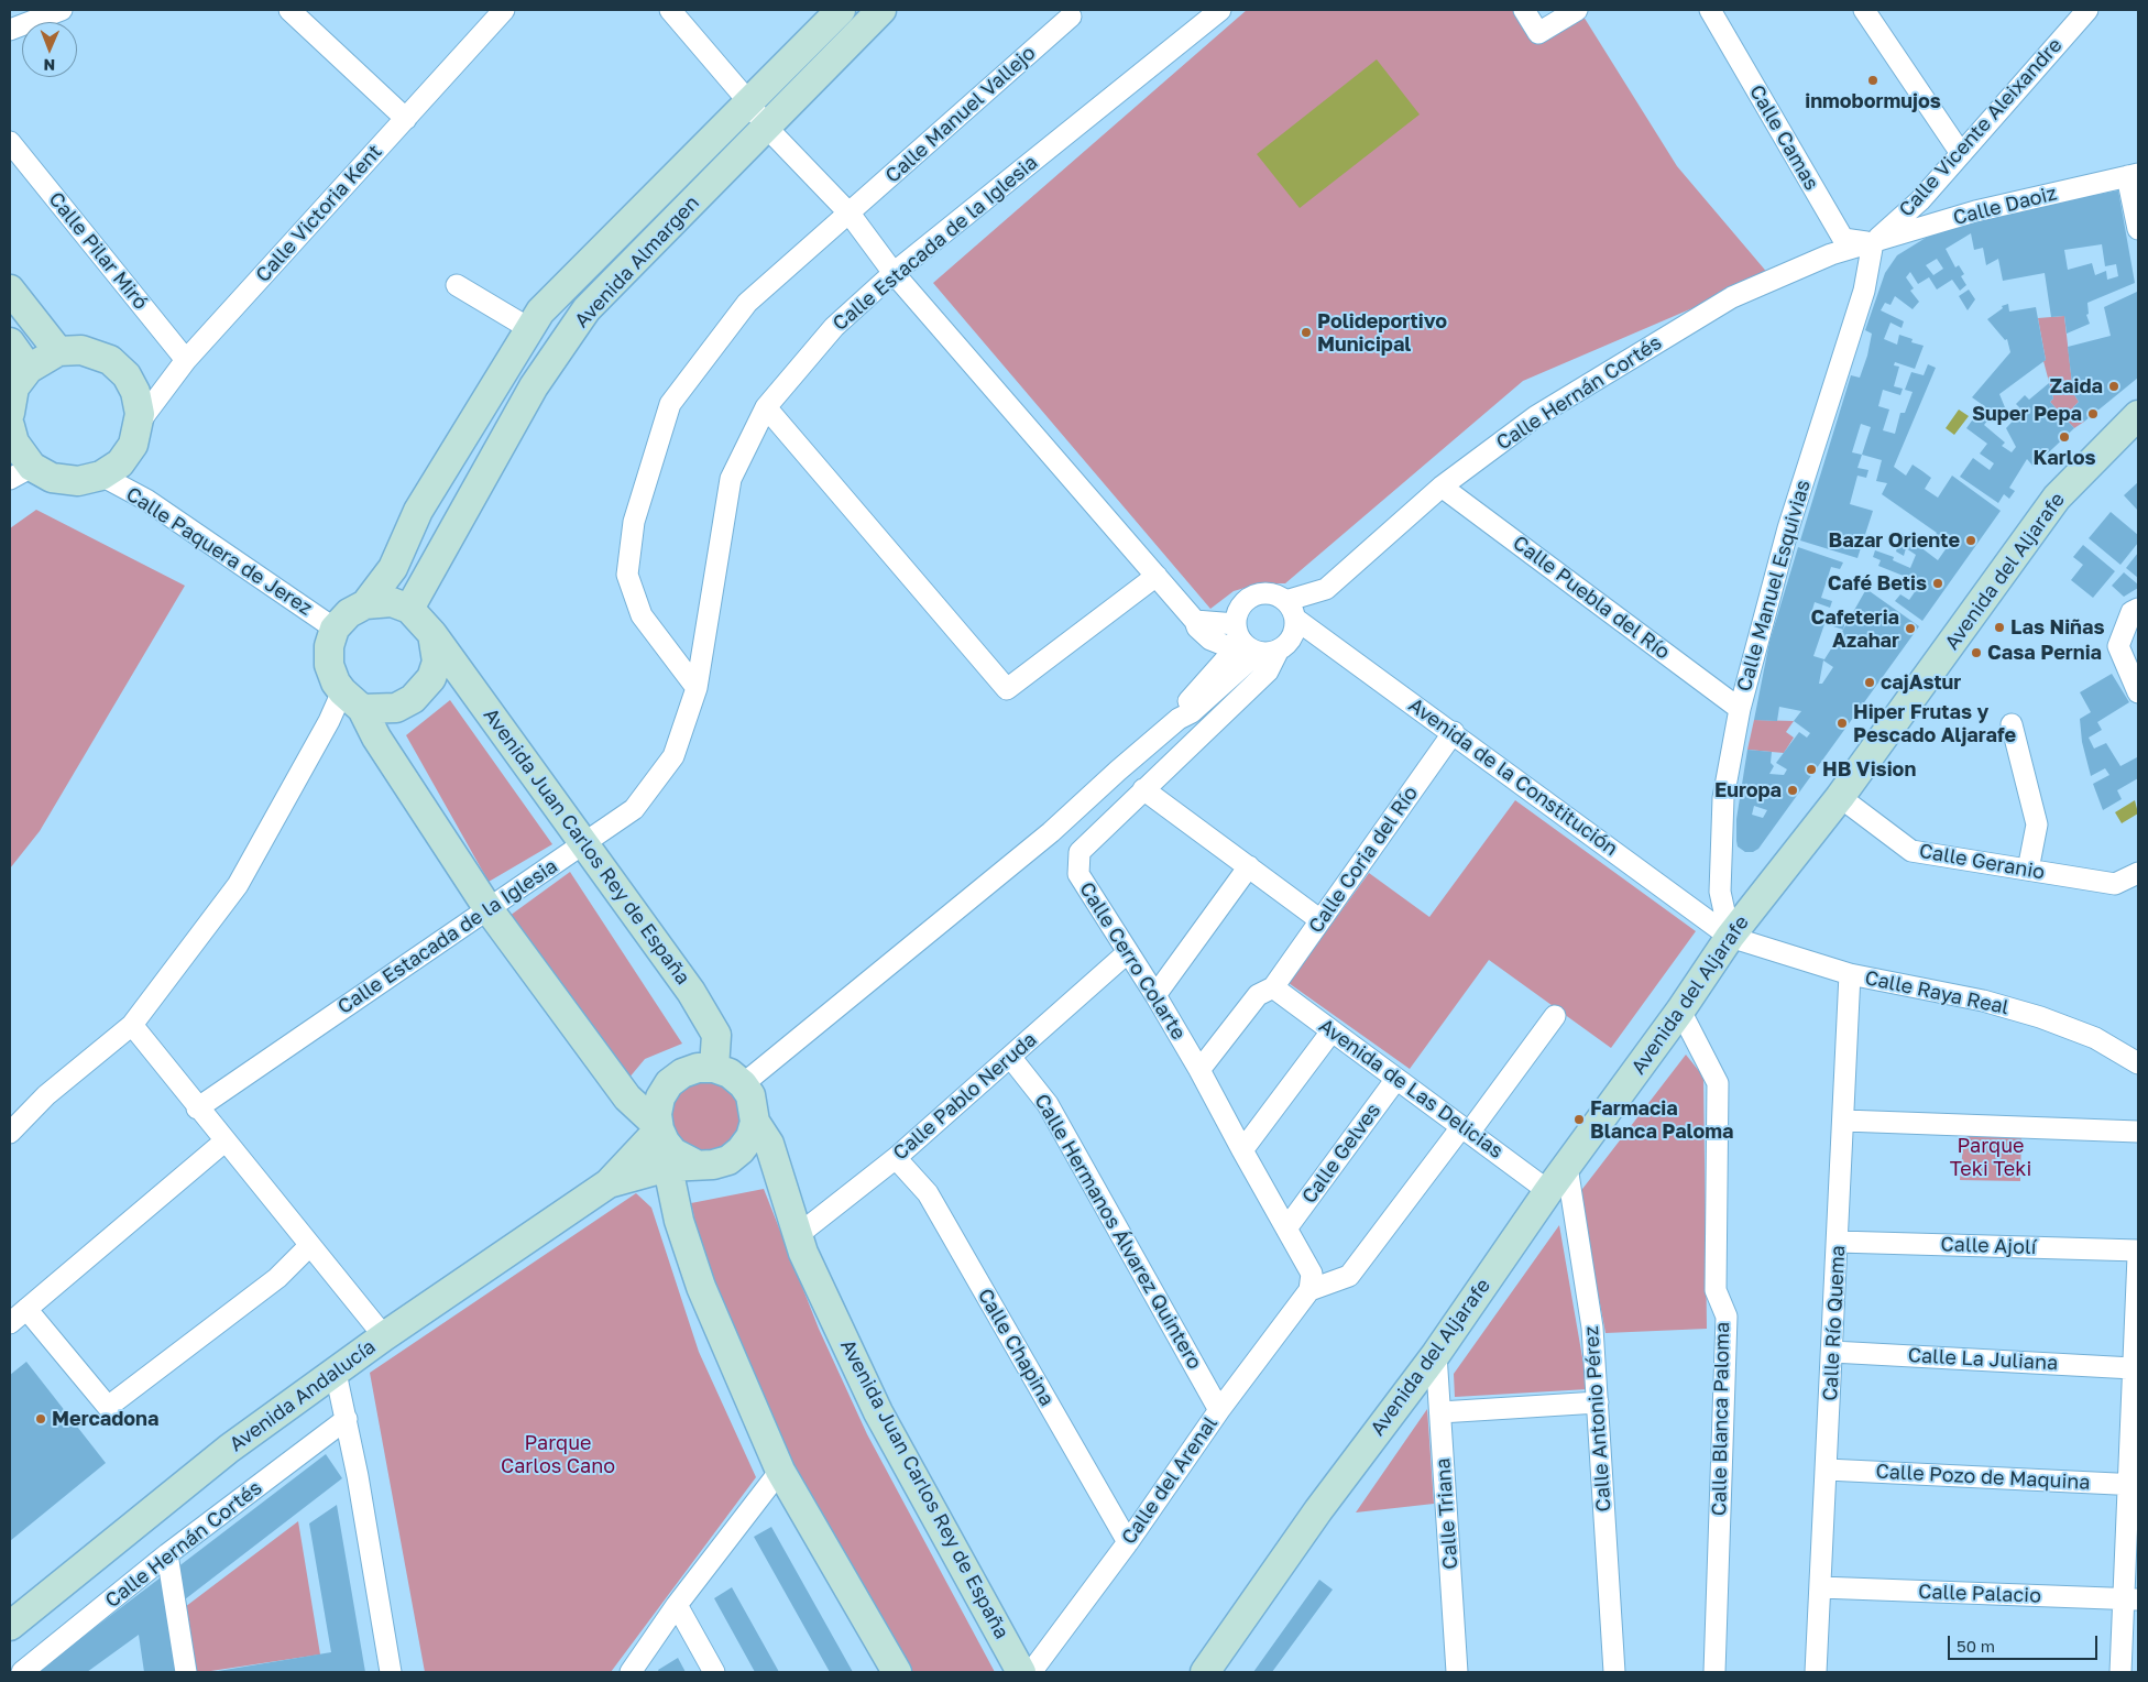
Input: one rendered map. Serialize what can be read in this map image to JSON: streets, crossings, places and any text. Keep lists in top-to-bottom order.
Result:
{
  "streets": {
    "street": [
      "Calle Manuel Vallejo",
      "Calle Vicente Aleixandre",
      "Calle Camas",
      "Calle Daoiz",
      "Calle Victoria Kent",
      "Calle Estacada de la Iglesia",
      "Calle Pilar Miró",
      "Avenida Almargen",
      "Calle Hernán Cortés",
      "Calle Paquera de Jerez",
      "Avenida del Aljarafe",
      "Calle Manuel Esquivias",
      "Calle Puebla del Río",
      "Avenida de la Constitución",
      "Avenida Juan Carlos Rey de España",
      "Calle Coria del Río",
      "Calle Geranio",
      "Calle Cerro Colarte",
      "Calle Raya Real",
      "Avenida de Las Delicias",
      "Calle Pablo Neruda",
      "Calle Gelves",
      "Calle Hermanos Álvarez Quintero",
      "Calle Ajolí",
      "Calle Río Quema",
      "Calle Chapina",
      "Calle La Juliana",
      "Avenida Andalucía",
      "Calle Antonio Pérez",
      "Calle Blanca Paloma",
      "Calle Pozo de Maquina",
      "Calle del Arenal",
      "Calle Triana",
      "Calle Palacio"
    ]
  },
  "crossings": [
    ["Calle Manuel Vallejo", "Calle Estacada de la Iglesia"],
    ["Calle Vicente Aleixandre", "Calle Camas"],
    ["Calle Vicente Aleixandre", "Calle Daoiz"],
    ["Calle Vicente Aleixandre", "Calle Hernán Cortés"],
    ["Calle Vicente Aleixandre", "Calle Manuel Esquivias"],
    ["Calle Camas", "Calle Daoiz"],
    ["Calle Camas", "Calle Hernán Cortés"],
    ["Calle Camas", "Calle Manuel Esquivias"],
    ["Calle Daoiz", "Calle Hernán Cortés"],
    ["Calle Daoiz", "Calle Manuel Esquivias"],
    ["Calle Victoria Kent", "Calle Pilar Miró"],
    ["Calle Estacada de la Iglesia", "Avenida Juan Carlos Rey de España"],
    ["Avenida Almargen", "Calle Paquera de Jerez"],
    ["Avenida Almargen", "Avenida Juan Carlos Rey de España"],
    ["Calle Hernán Cortés", "Calle Manuel Esquivias"],
    ["Calle Hernán Cortés", "Calle Puebla del Río"],
    ["Calle Hernán Cortés", "Avenida de la Constitución"],
    ["Calle Hernán Cortés", "Calle Cerro Colarte"],
    ["Calle Paquera de Jerez", "Avenida Juan Carlos Rey de España"],
    ["Avenida del Aljarafe", "Calle Manuel Esquivias"],
    ["Avenida del Aljarafe", "Avenida de la Constitución"],
    ["Avenida del Aljarafe", "Calle Geranio"],
    ["Avenida del Aljarafe", "Calle Raya Real"],
    ["Avenida del Aljarafe", "Avenida de Las Delicias"],
    ["Avenida del Aljarafe", "Calle Antonio Pérez"],
    ["Avenida del Aljarafe", "Calle Blanca Paloma"],
    ["Avenida del Aljarafe", "Calle Triana"],
    ["Calle Manuel Esquivias", "Calle Puebla del Río"],
    ["Calle Manuel Esquivias", "Avenida de la Constitución"],
    ["Calle Manuel Esquivias", "Calle Raya Real"],
    ["Avenida de la Constitución", "Calle Coria del Río"],
    ["Avenida de la Constitución", "Calle Cerro Colarte"],
    ["Avenida de la Constitución", "Calle Raya Real"],
    ["Avenida Juan Carlos Rey de España", "Calle Pablo Neruda"],
    ["Calle Coria del Río", "Calle Cerro Colarte"],
    ["Calle Coria del Río", "Avenida de Las Delicias"],
    ["Calle Cerro Colarte", "Calle Pablo Neruda"],
    ["Calle Cerro Colarte", "Calle Gelves"],
    ["Calle Cerro Colarte", "Calle del Arenal"],
    ["Calle Raya Real", "Calle Río Quema"],
    ["Avenida de Las Delicias", "Calle Gelves"],
    ["Calle Pablo Neruda", "Calle Hermanos Álvarez Quintero"],
    ["Calle Pablo Neruda", "Calle Chapina"],
    ["Calle Hermanos Álvarez Quintero", "Calle del Arenal"],
    ["Calle Ajolí", "Calle Río Quema"],
    ["Calle Río Quema", "Calle La Juliana"],
    ["Calle Río Quema", "Calle Pozo de Maquina"],
    ["Calle Río Quema", "Calle Palacio"],
    ["Calle Chapina", "Calle del Arenal"]
  ],
  "parks": ["Parque Teki Teki", "Parque Carlos Cano"],
  "places": [
    "inmobormujos",
    "Polideportivo Municipal",
    "Zaida",
    "Super Pepa",
    "Karlos",
    "Bazar Oriente",
    "Café Betis",
    "Las Niñas",
    "Cafeteria Azahar",
    "Casa Pernia",
    "cajAstur",
    "Hiper Frutas y Pescado Aljarafe",
    "HB Vision",
    "Europa",
    "Farmacia Blanca Paloma",
    "Mercadona"
  ],
  "scale_bar": "50 m",
  "north": "bottom"
}
